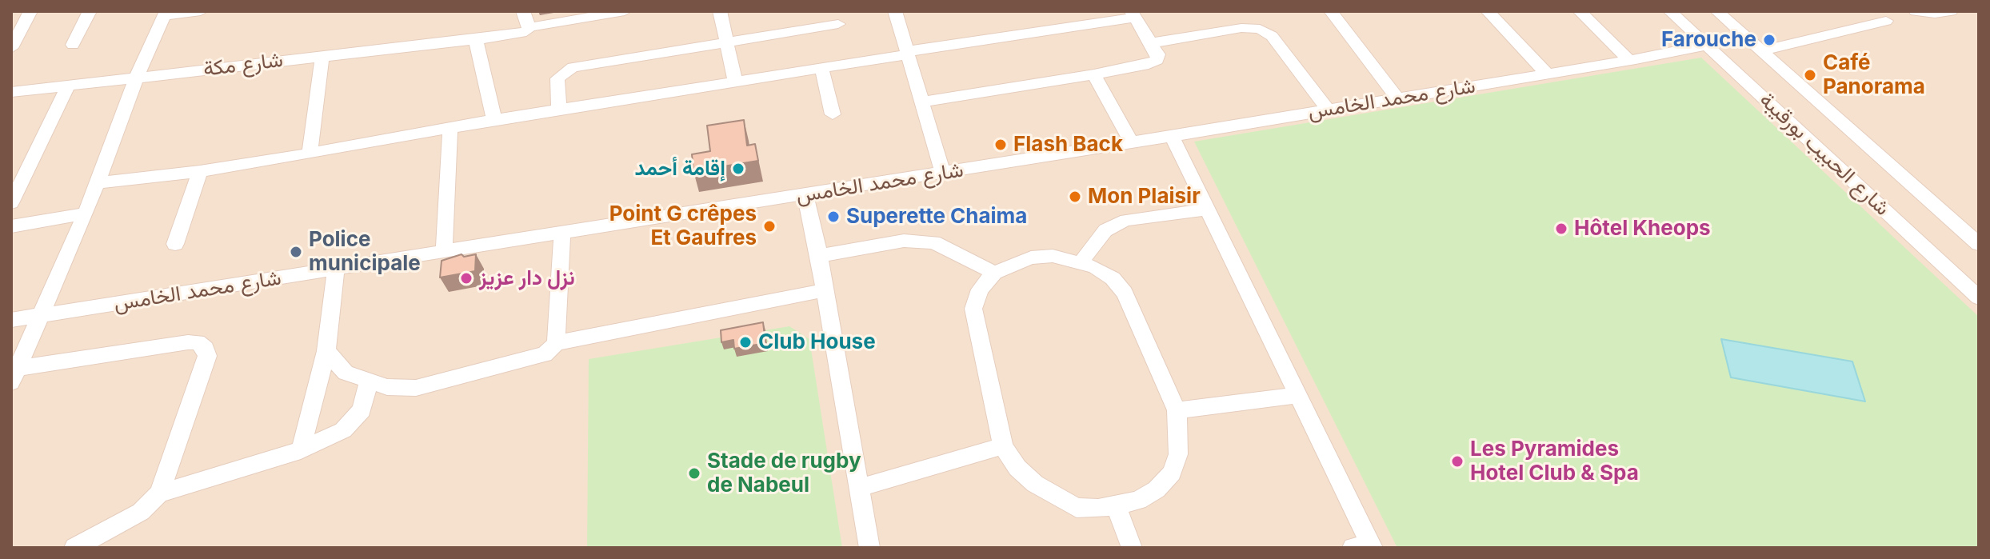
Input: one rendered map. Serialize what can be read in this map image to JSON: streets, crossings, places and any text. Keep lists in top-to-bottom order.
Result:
{
  "streets": {
    "street": ["شارع مكة", "شارع محمد الخامس", "شارع الحبيب بورقيبة"]
  },
  "crossings": [
    ["شارع محمد الخامس", "شارع الحبيب بورقيبة"]
  ],
  "places": [
    "Farouche",
    "Café Panorama",
    "Flash Back",
    "إقامة أحمد",
    "Mon Plaisir",
    "Superette Chaima",
    "Point G crêpes Et Gaufres",
    "Hôtel Kheops",
    "Police municipale",
    "نزل دار عزيز",
    "Club House",
    "Les Pyramides Hotel Club & Spa",
    "Stade de rugby de Nabeul"
  ]
}
